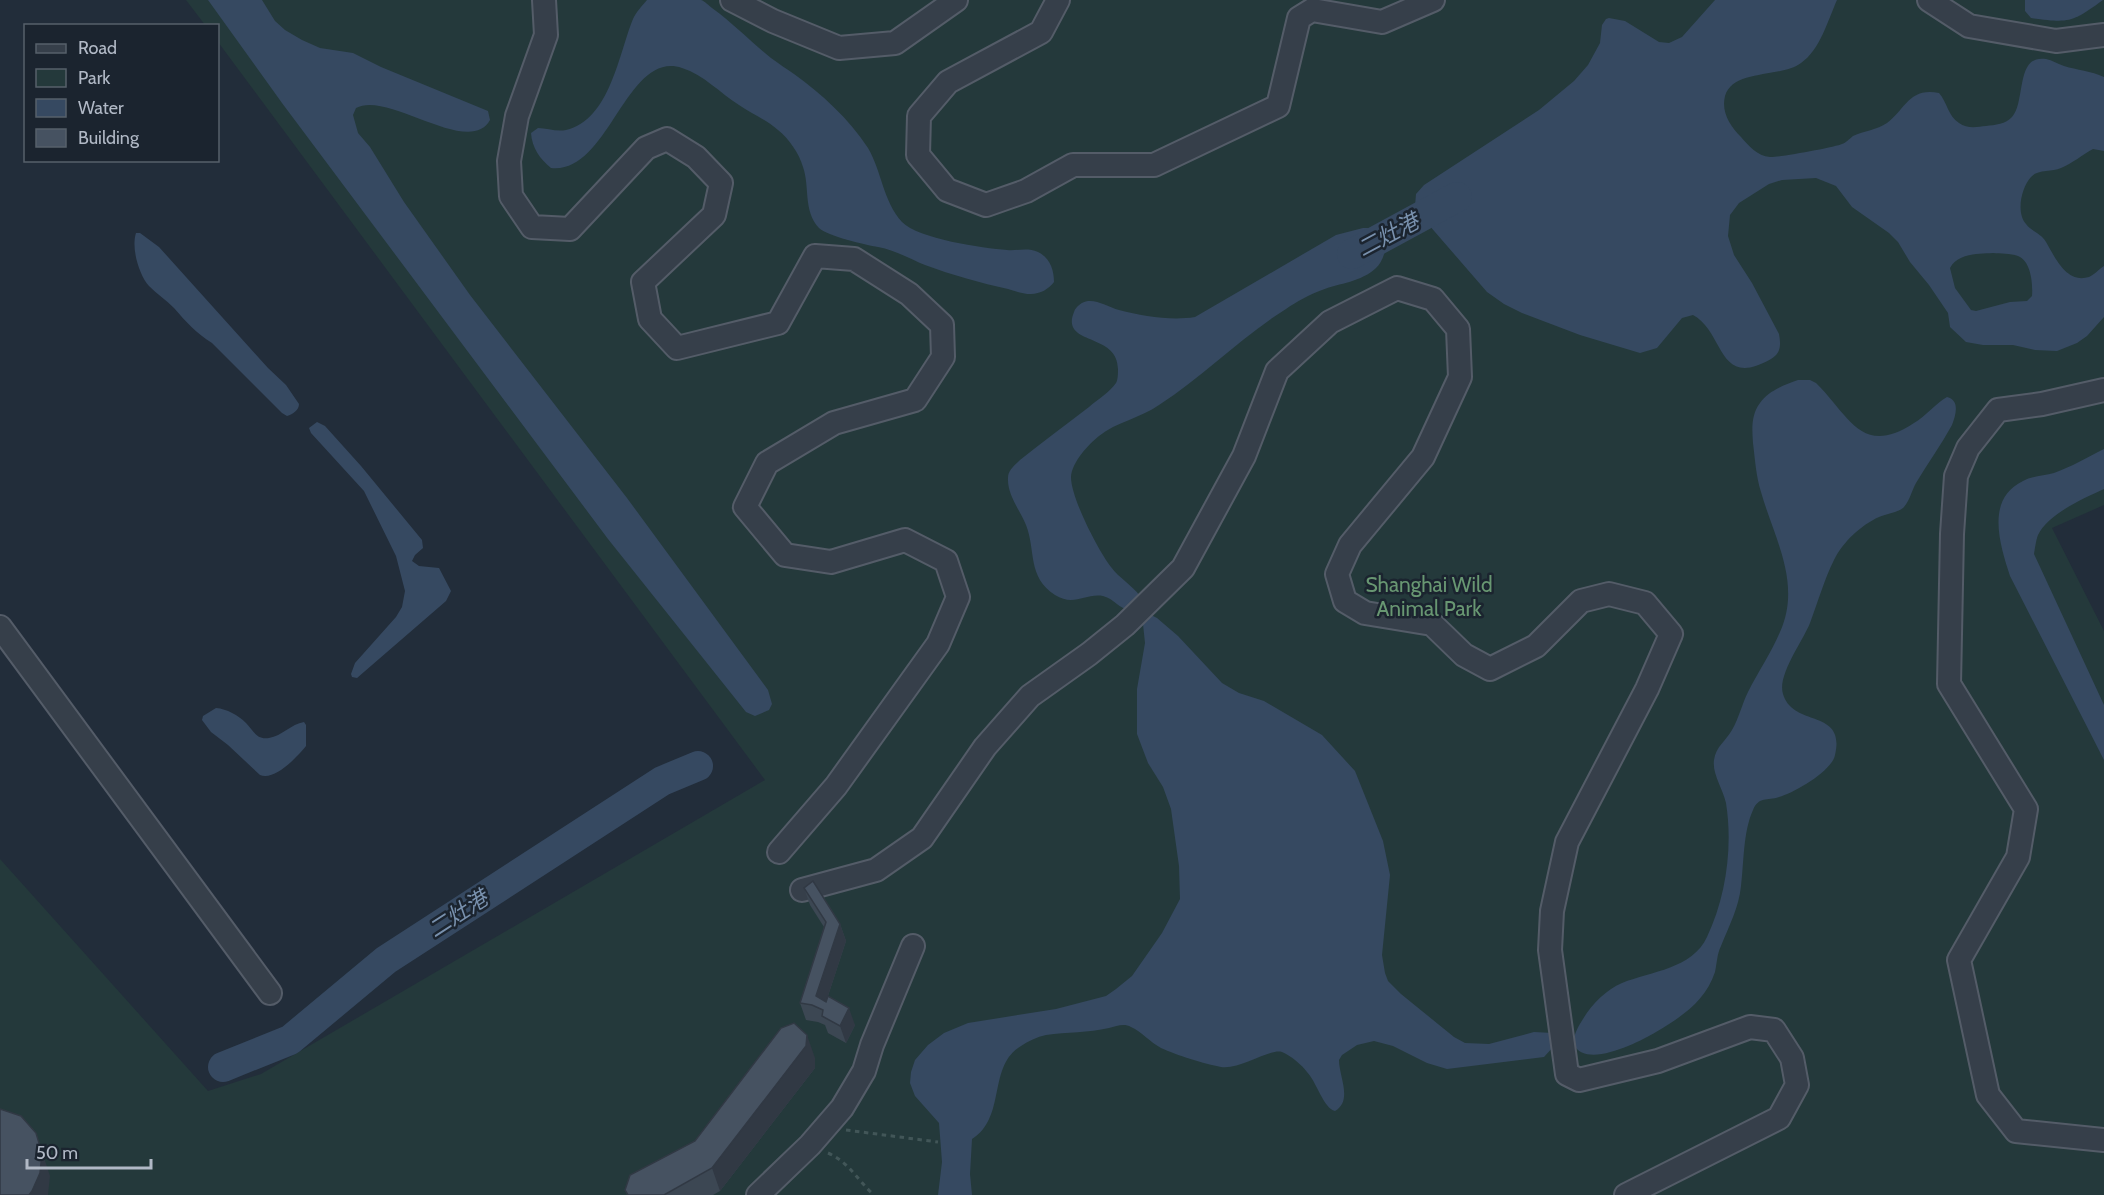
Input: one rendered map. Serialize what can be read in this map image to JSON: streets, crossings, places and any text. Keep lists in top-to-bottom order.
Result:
{
  "water": ["二灶港"],
  "parks": ["Shanghai Wild Animal Park"],
  "legend": [
    "Road",
    "Park",
    "Water",
    "Building"
  ],
  "scale_bar": "50 m"
}
